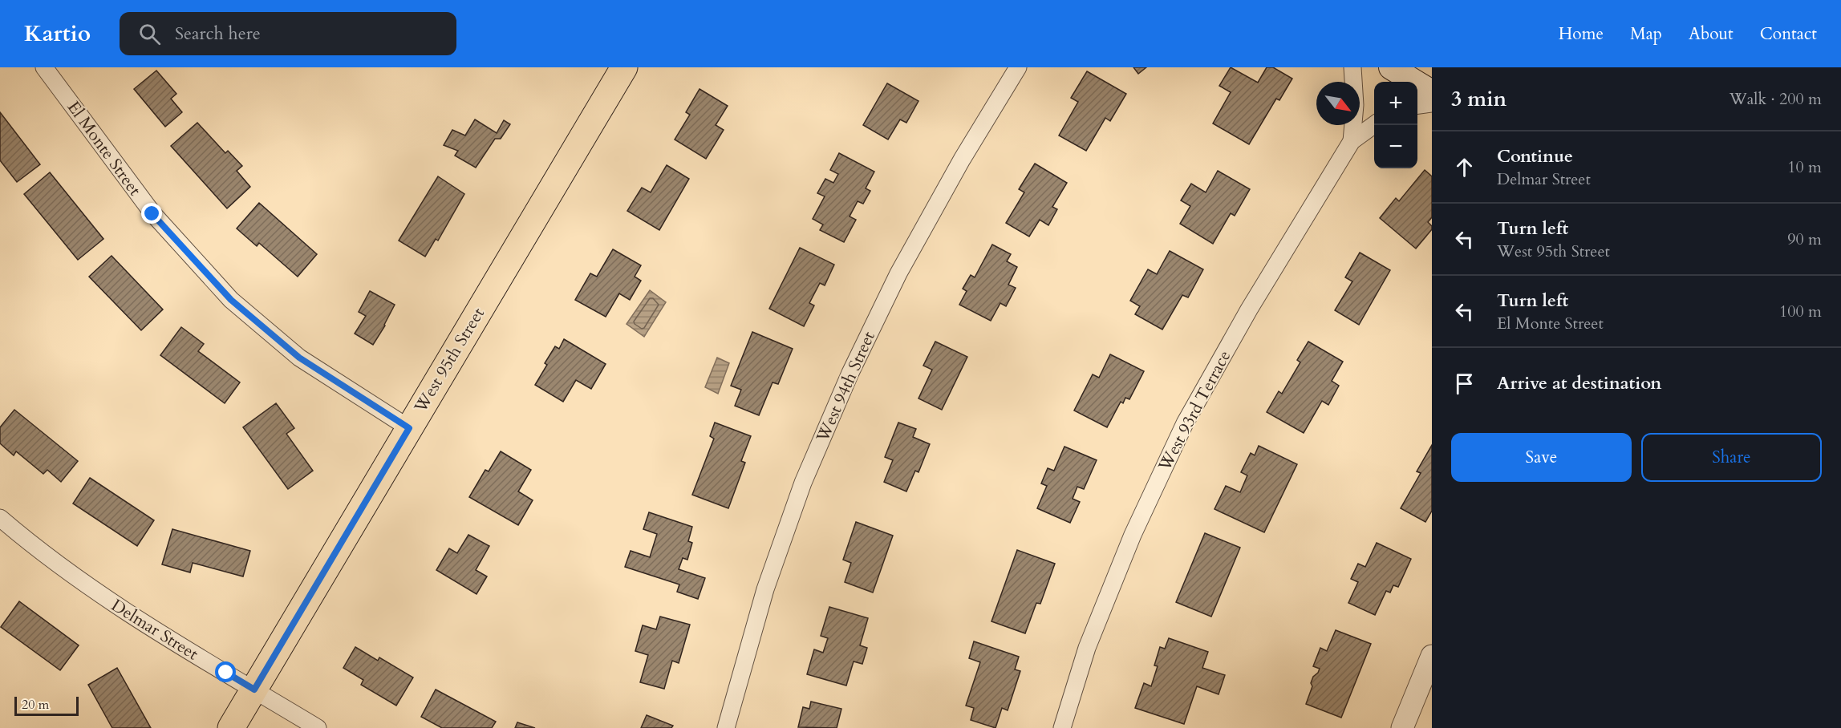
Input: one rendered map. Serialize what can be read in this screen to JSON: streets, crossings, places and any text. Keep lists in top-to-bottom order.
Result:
{
  "streets": {
    "main road": ["West 95th Street"],
    "street": [
      "El Monte Street",
      "West 94th Street",
      "West 93rd Terrace",
      "Delmar Street"
    ]
  },
  "crossings": [
    ["El Monte Street", "West 95th Street"],
    ["West 95th Street", "Delmar Street"]
  ],
  "scale_bar": "20 m",
  "north": "bottom right",
  "page": {
    "header": "Kartio",
    "search": "Search here",
    "nav": [
      "Home",
      "Map",
      "About",
      "Contact"
    ],
    "heading": ["3 min", "Walk · 200 m"],
    "map_buttons": ["+", "−"],
    "list": [
      ["Continue", "Delmar Street", "10 m"],
      ["Turn left", "West 95th Street", "90 m"],
      ["Turn left", "El Monte Street", "100 m"],
      "Arrive at destination"
    ],
    "buttons": ["Save", "Share"],
    "scale": "20 m"
  }
}
